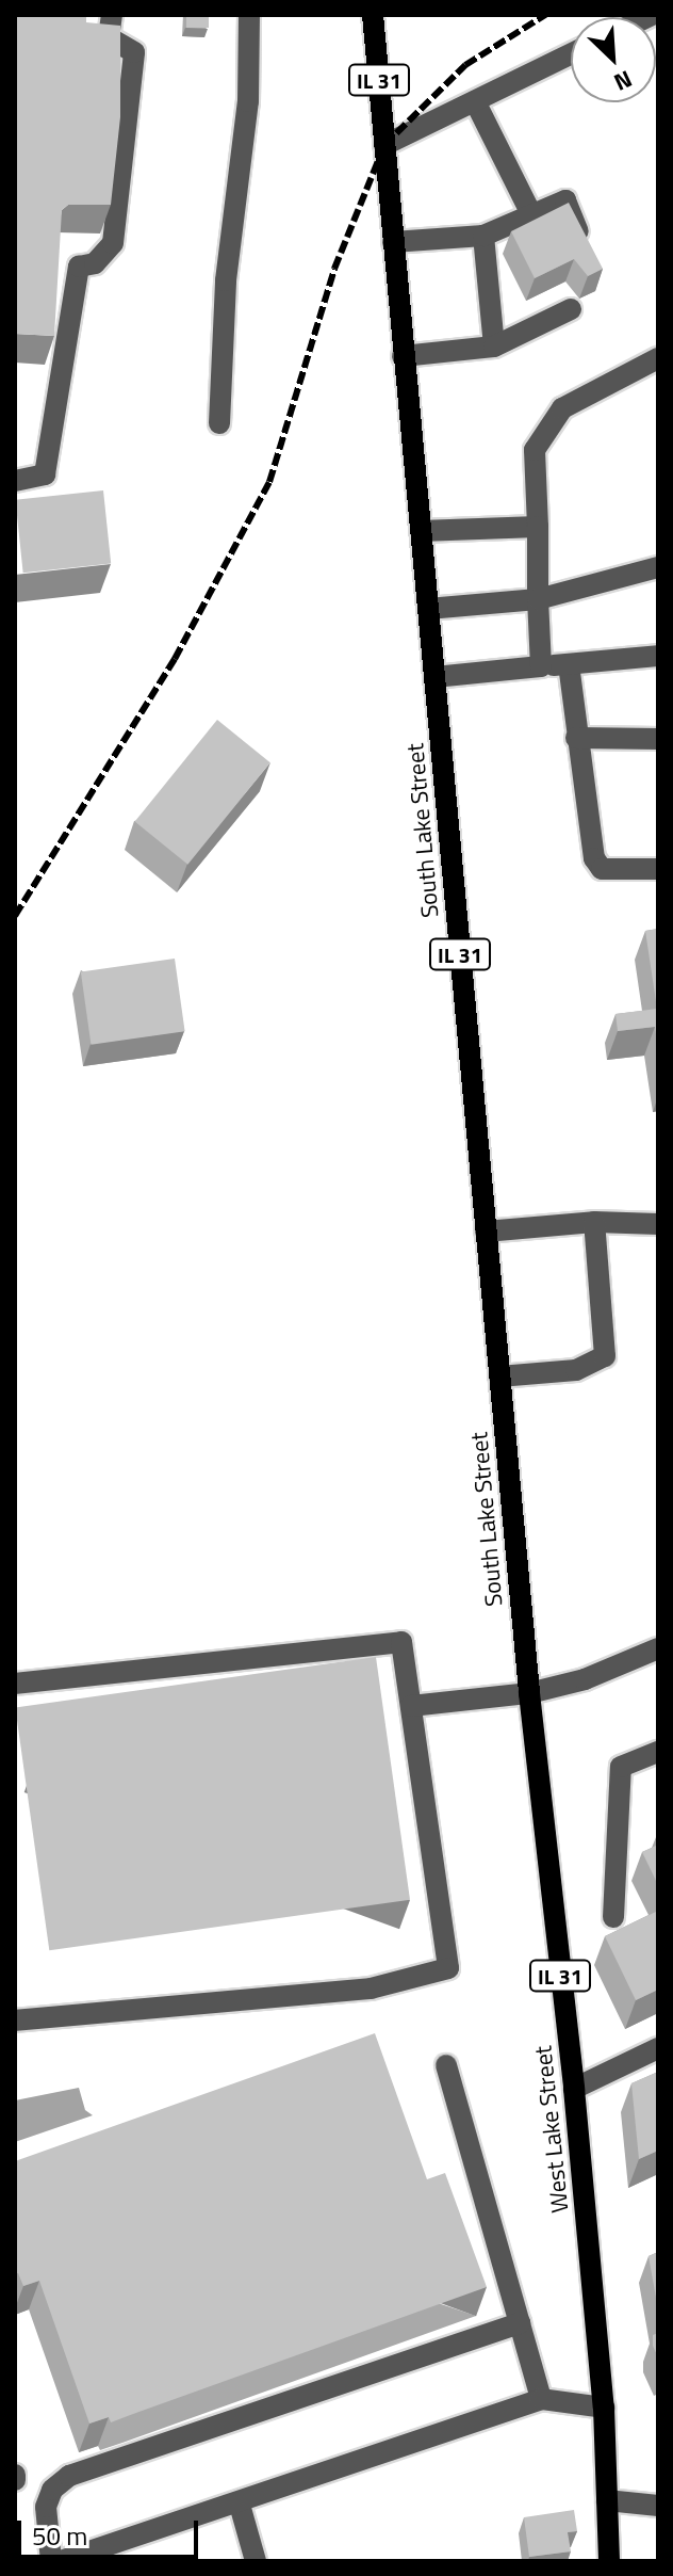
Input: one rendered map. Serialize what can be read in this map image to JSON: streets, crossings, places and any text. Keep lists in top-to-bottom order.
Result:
{
  "streets": {
    "main road": ["IL 31", "South Lake Street", "West Lake Street"]
  },
  "crossings": [
    ["South Lake Street", "West Lake Street"]
  ],
  "scale_bar": "50 m",
  "north": "bottom right"
}
